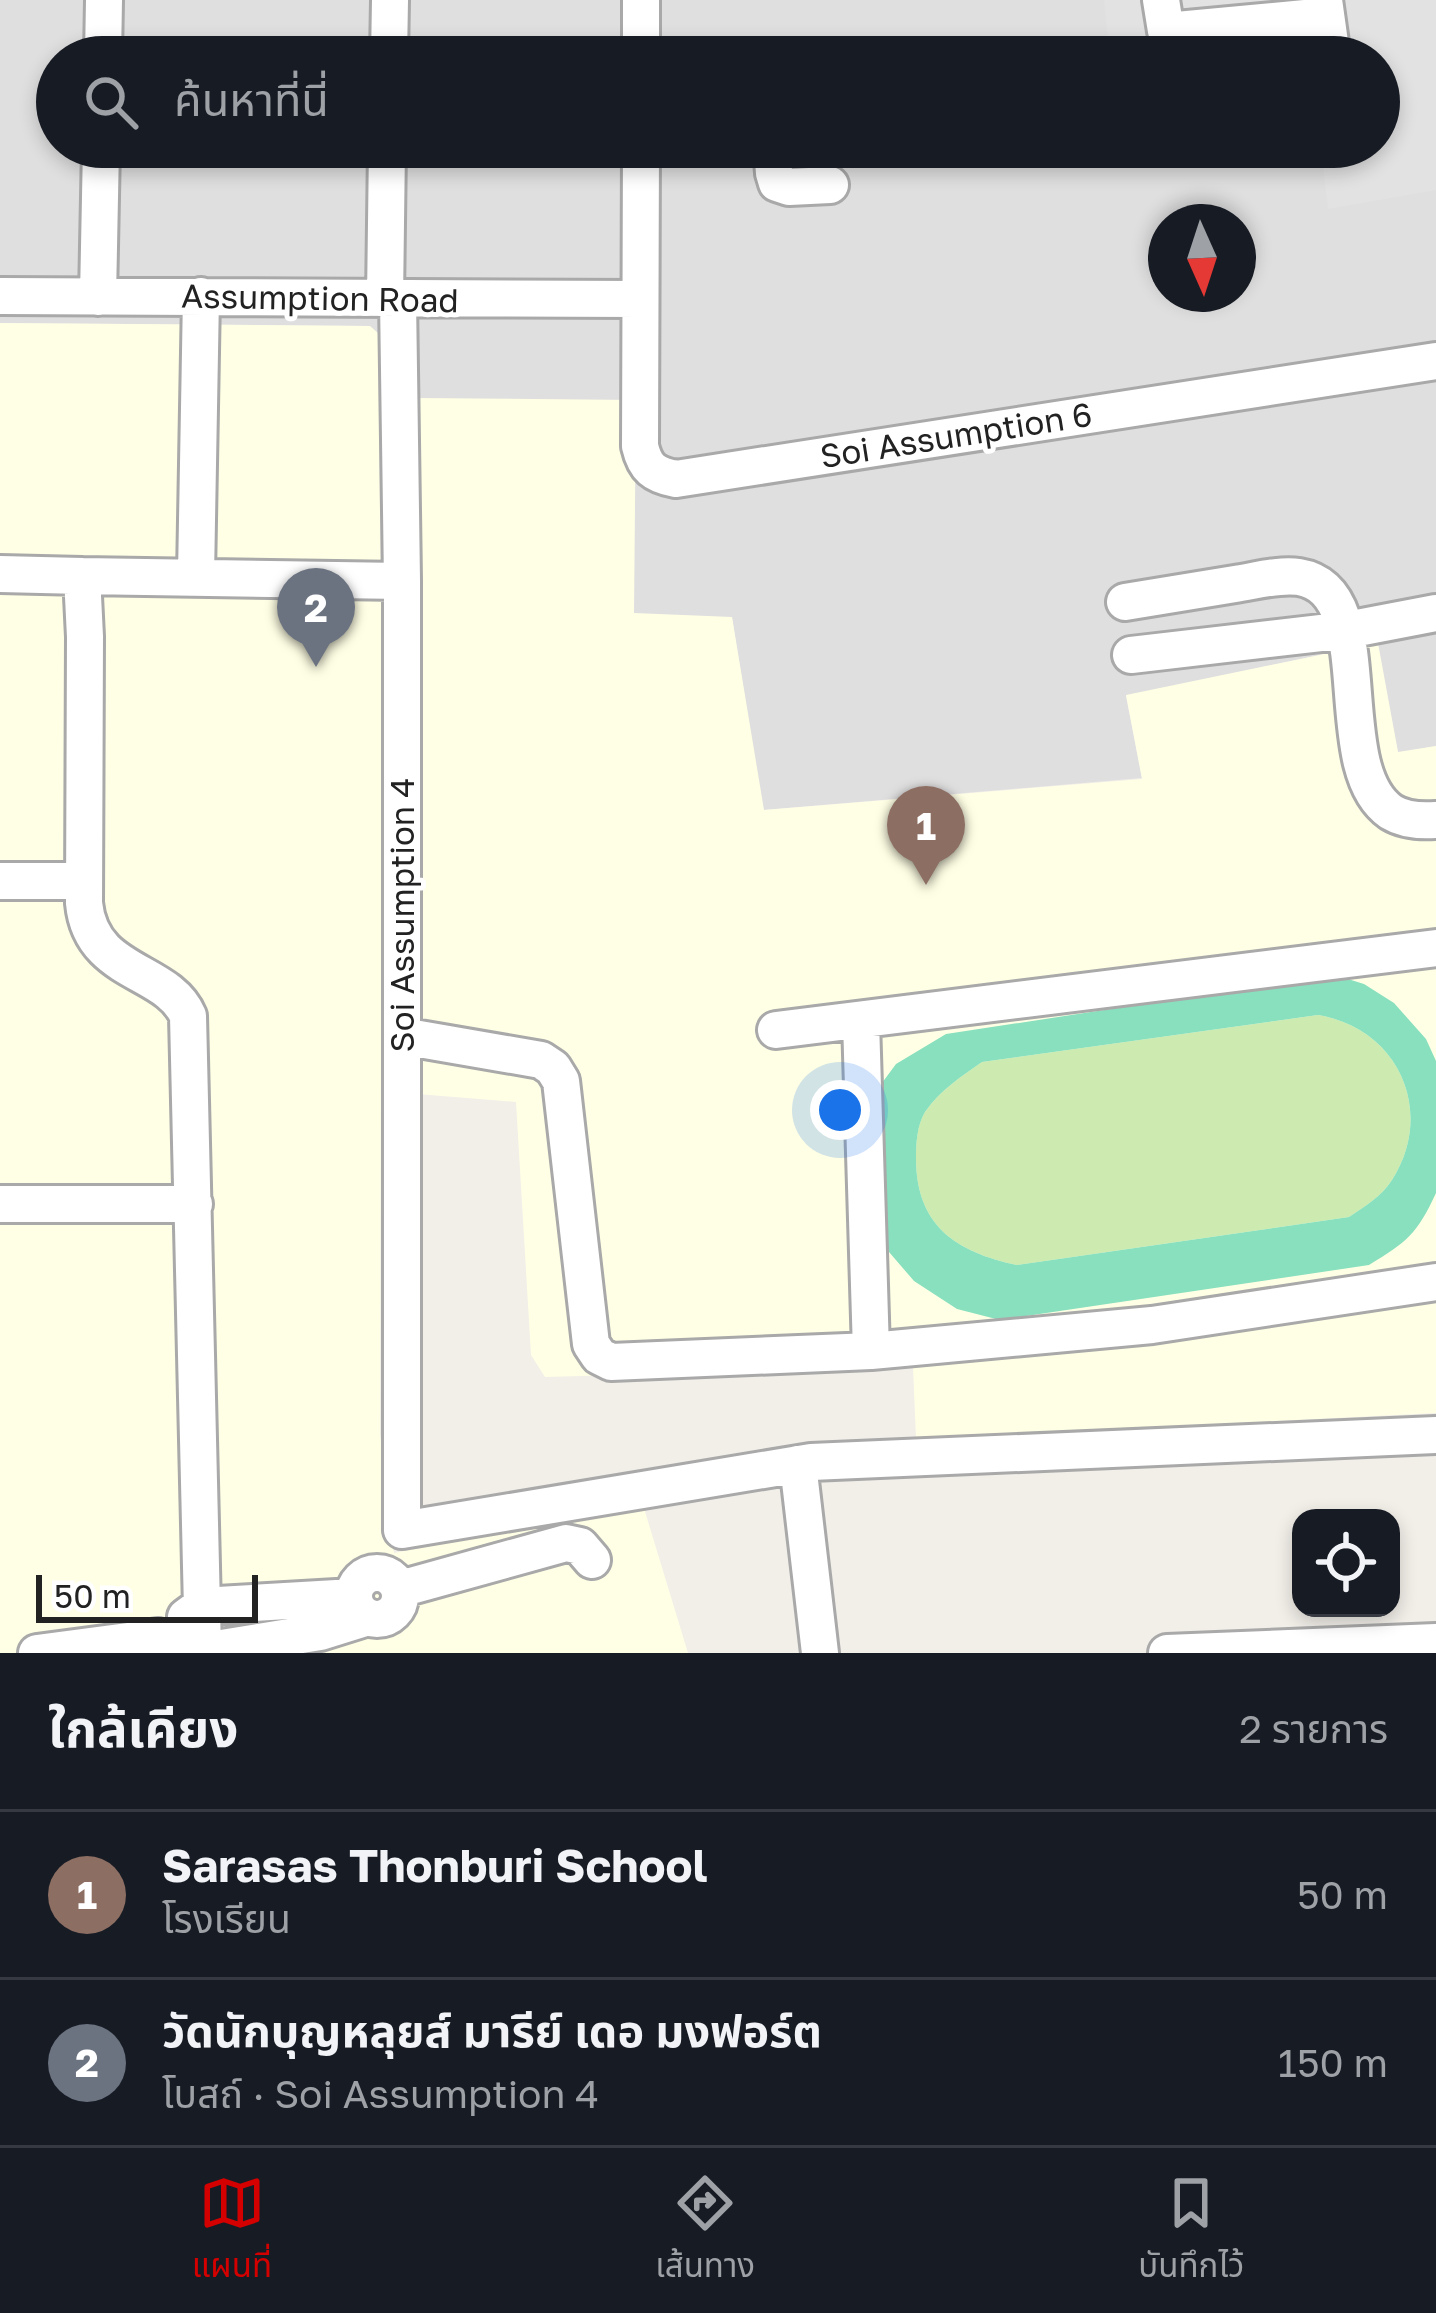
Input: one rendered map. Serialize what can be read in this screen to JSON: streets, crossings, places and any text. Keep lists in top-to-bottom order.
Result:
{
  "streets": {
    "street": ["Assumption Road", "Soi Assumption 6", "Soi Assumption 4"]
  },
  "crossings": [
    ["Assumption Road", "Soi Assumption 6"],
    ["Assumption Road", "Soi Assumption 4"]
  ],
  "scale_bar": "50 m",
  "north": "bottom",
  "page": {
    "search": "ค้นหาที่นี่",
    "pins": ["2", "1"],
    "scale": "50 m",
    "heading": ["ใกล้เคียง", "2 รายการ"],
    "list": [
      {
        "mark": "1",
        "name": "Sarasas Thonburi School",
        "note": "โรงเรียน",
        "value": "50 m"
      },
      {
        "mark": "2",
        "name": "วัดนักบุญหลุยส์ มารีย์ เดอ มงฟอร์ต",
        "note": "โบสถ์ · Soi Assumption 4",
        "value": "150 m"
      }
    ],
    "nav": ["แผนที่", "เส้นทาง", "บันทึกไว้"]
  }
}
